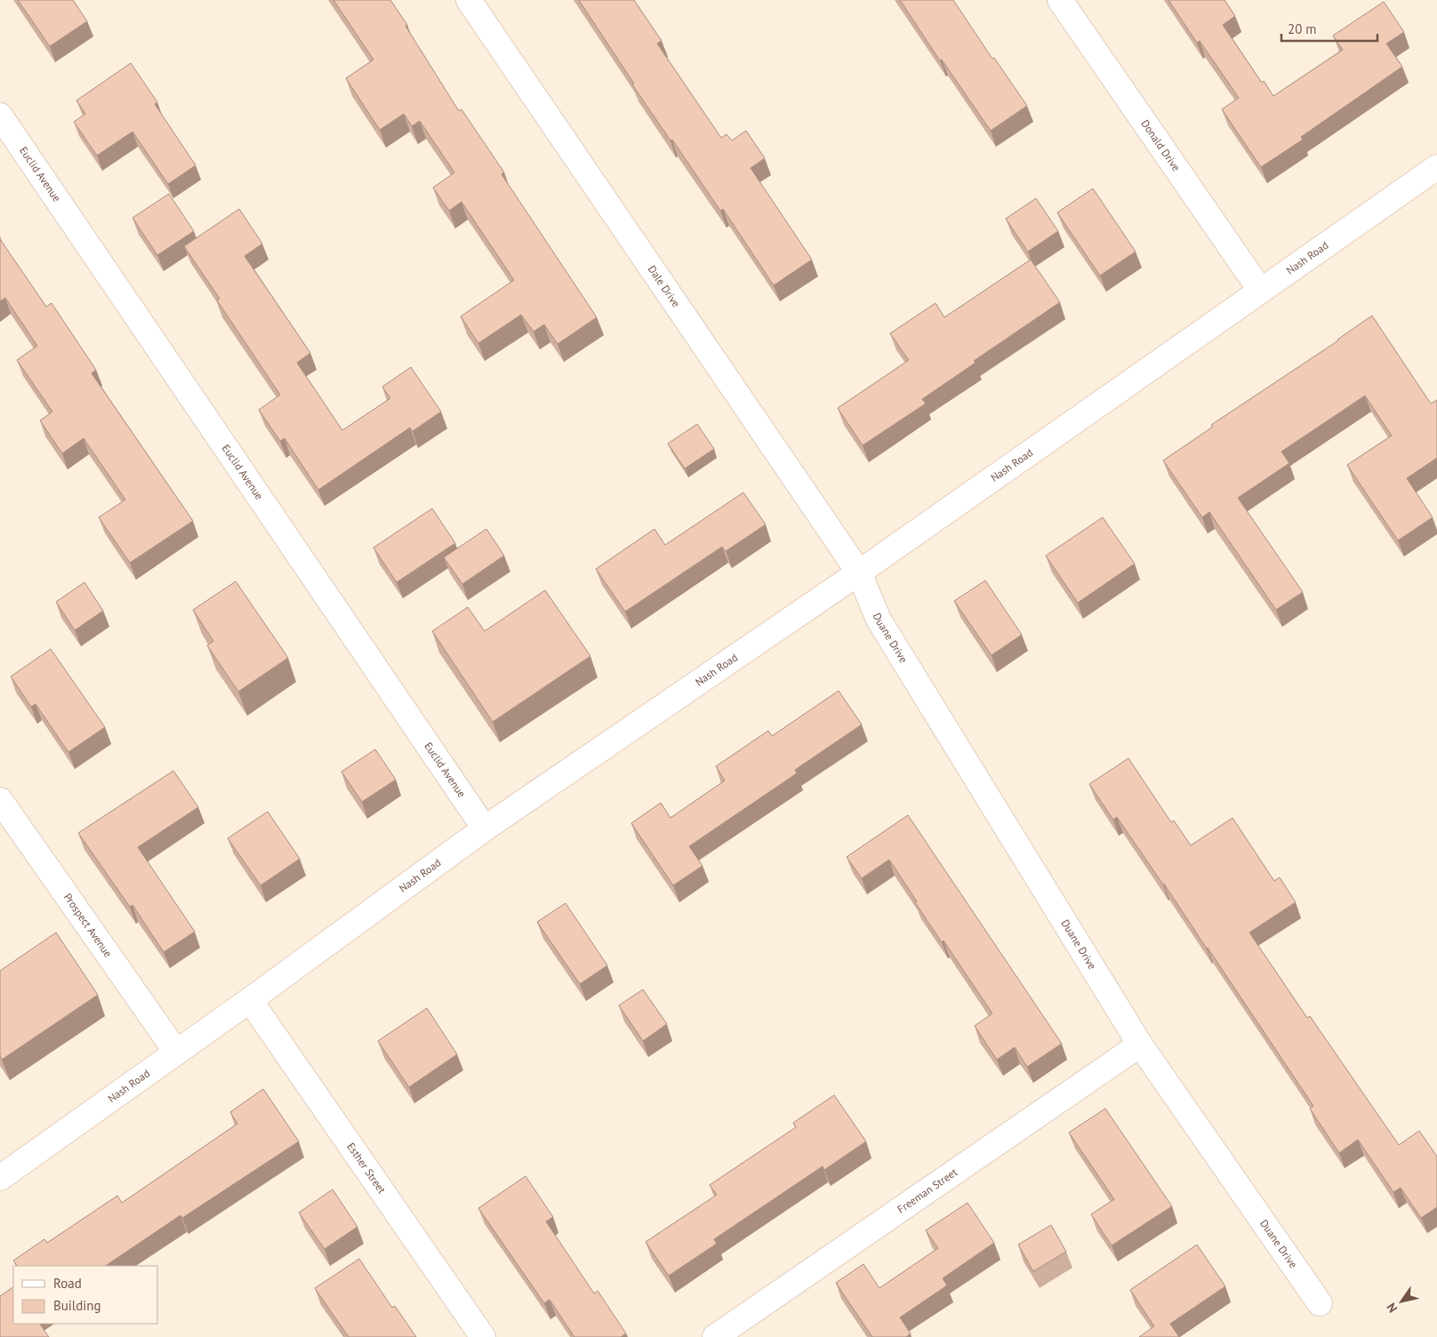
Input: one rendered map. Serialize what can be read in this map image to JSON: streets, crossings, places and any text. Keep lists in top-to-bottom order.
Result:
{
  "streets": {
    "street": [
      "Donald Drive",
      "Euclid Avenue",
      "Nash Road",
      "Dale Drive",
      "Duane Drive",
      "Prospect Avenue",
      "Esther Street",
      "Freeman Street"
    ]
  },
  "crossings": [
    ["Donald Drive", "Nash Road"],
    ["Euclid Avenue", "Nash Road"],
    ["Nash Road", "Dale Drive"],
    ["Nash Road", "Duane Drive"],
    ["Nash Road", "Prospect Avenue"],
    ["Nash Road", "Esther Street"],
    ["Dale Drive", "Duane Drive"],
    ["Duane Drive", "Freeman Street"]
  ],
  "legend": ["Road", "Building"],
  "scale_bar": "20 m",
  "north": "bottom left"
}
